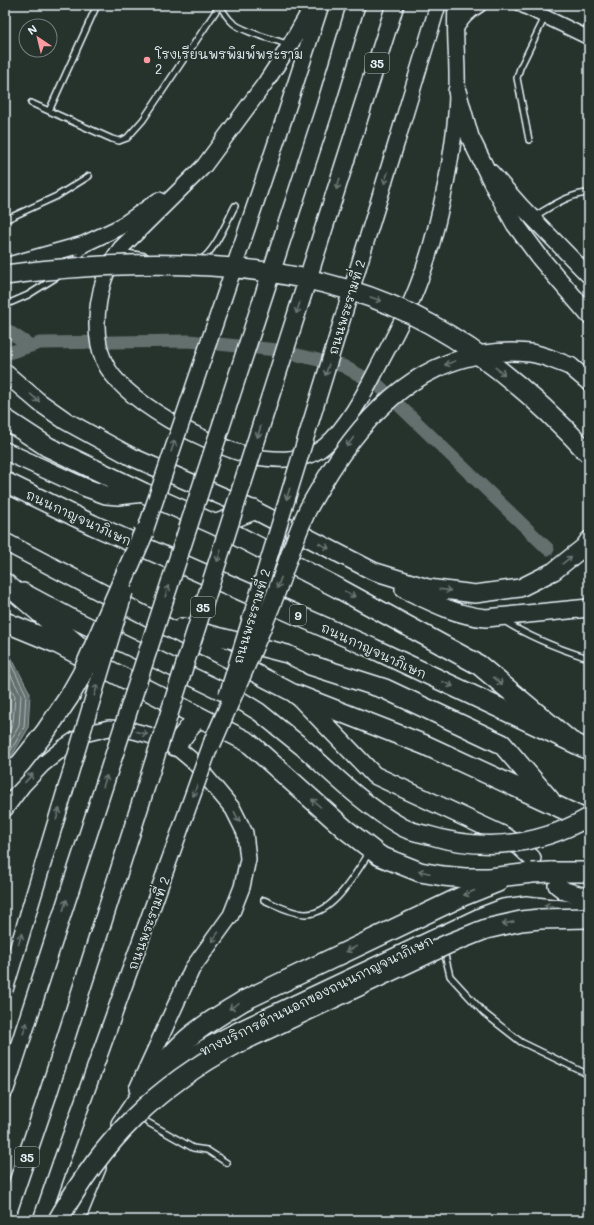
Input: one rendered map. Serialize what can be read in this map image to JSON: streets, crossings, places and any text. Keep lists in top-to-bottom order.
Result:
{
  "streets": {
    "highway": ["35", "ถนนกาญจนาภิเษก", "9"],
    "main road": ["ถนนพระรามที่ 2", "ทางบริการด้านนอกของถนนกาญจนาภิเษก"]
  },
  "places": ["โรงเรียนพรพิมพ์พระราม 2"],
  "north": "top left"
}
